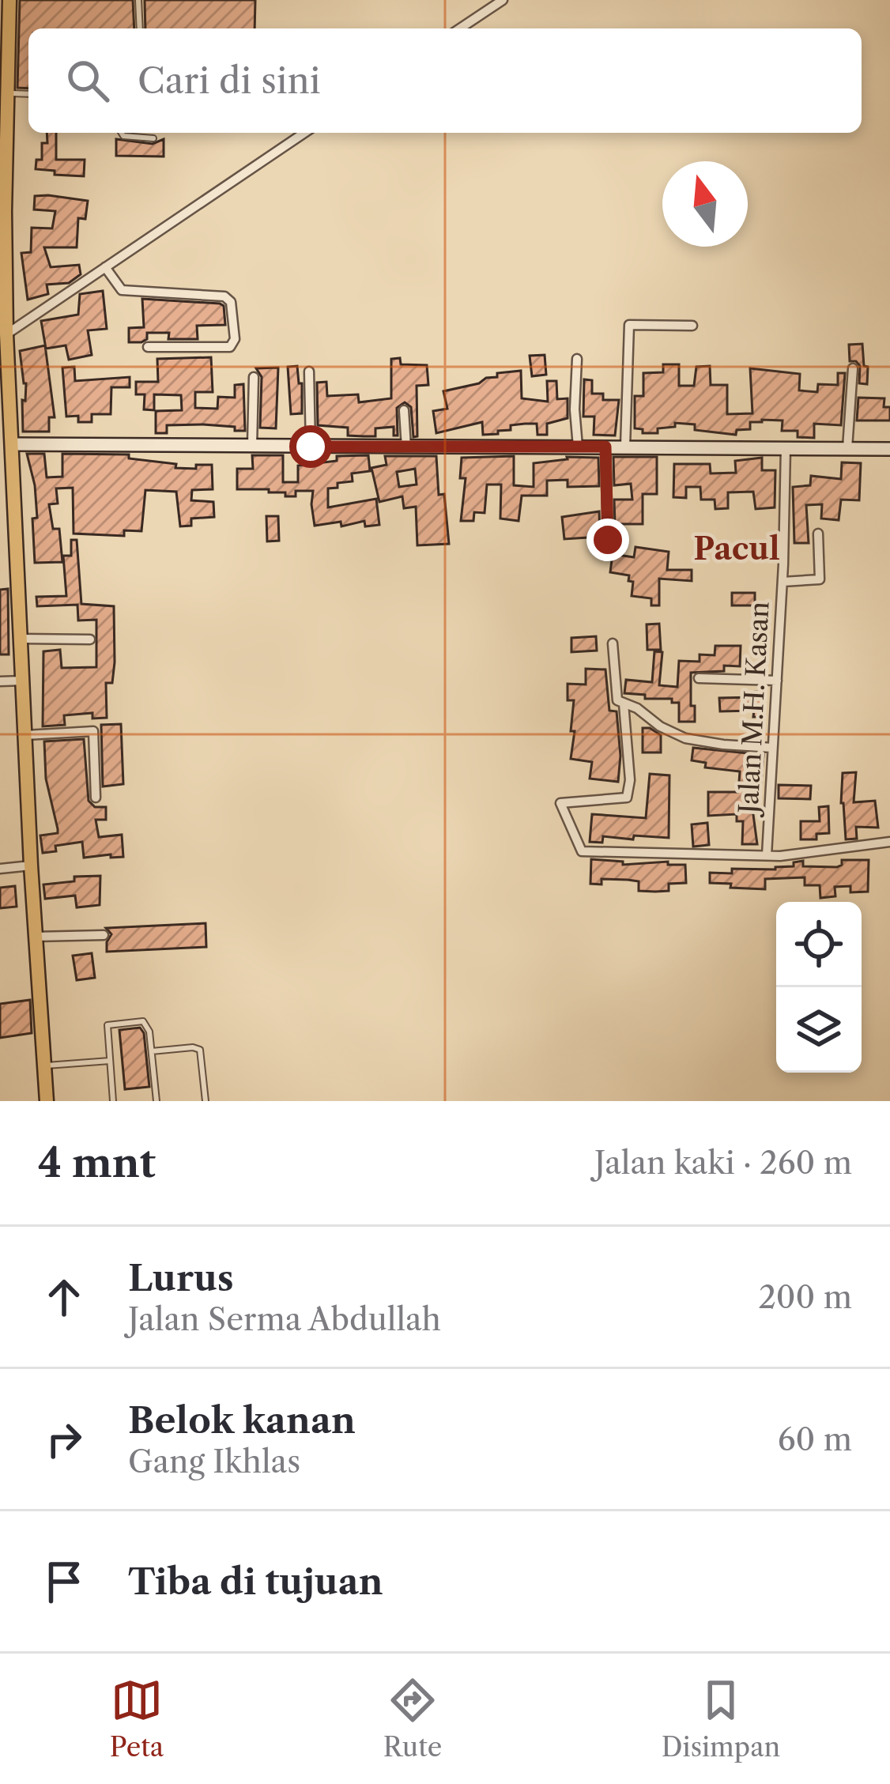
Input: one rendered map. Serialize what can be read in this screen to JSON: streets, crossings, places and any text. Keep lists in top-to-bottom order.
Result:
{
  "streets": {
    "street": ["Jalan M.H. Kasan"]
  },
  "districts": ["Pacul"],
  "north": "top",
  "page": {
    "search": "Cari di sini",
    "heading": ["4 mnt", "Jalan kaki · 260 m"],
    "list": [
      ["Lurus", "Jalan Serma Abdullah", "200 m"],
      ["Belok kanan", "Gang Ikhlas", "60 m"],
      "Tiba di tujuan"
    ],
    "nav": ["Peta", "Rute", "Disimpan"]
  }
}
